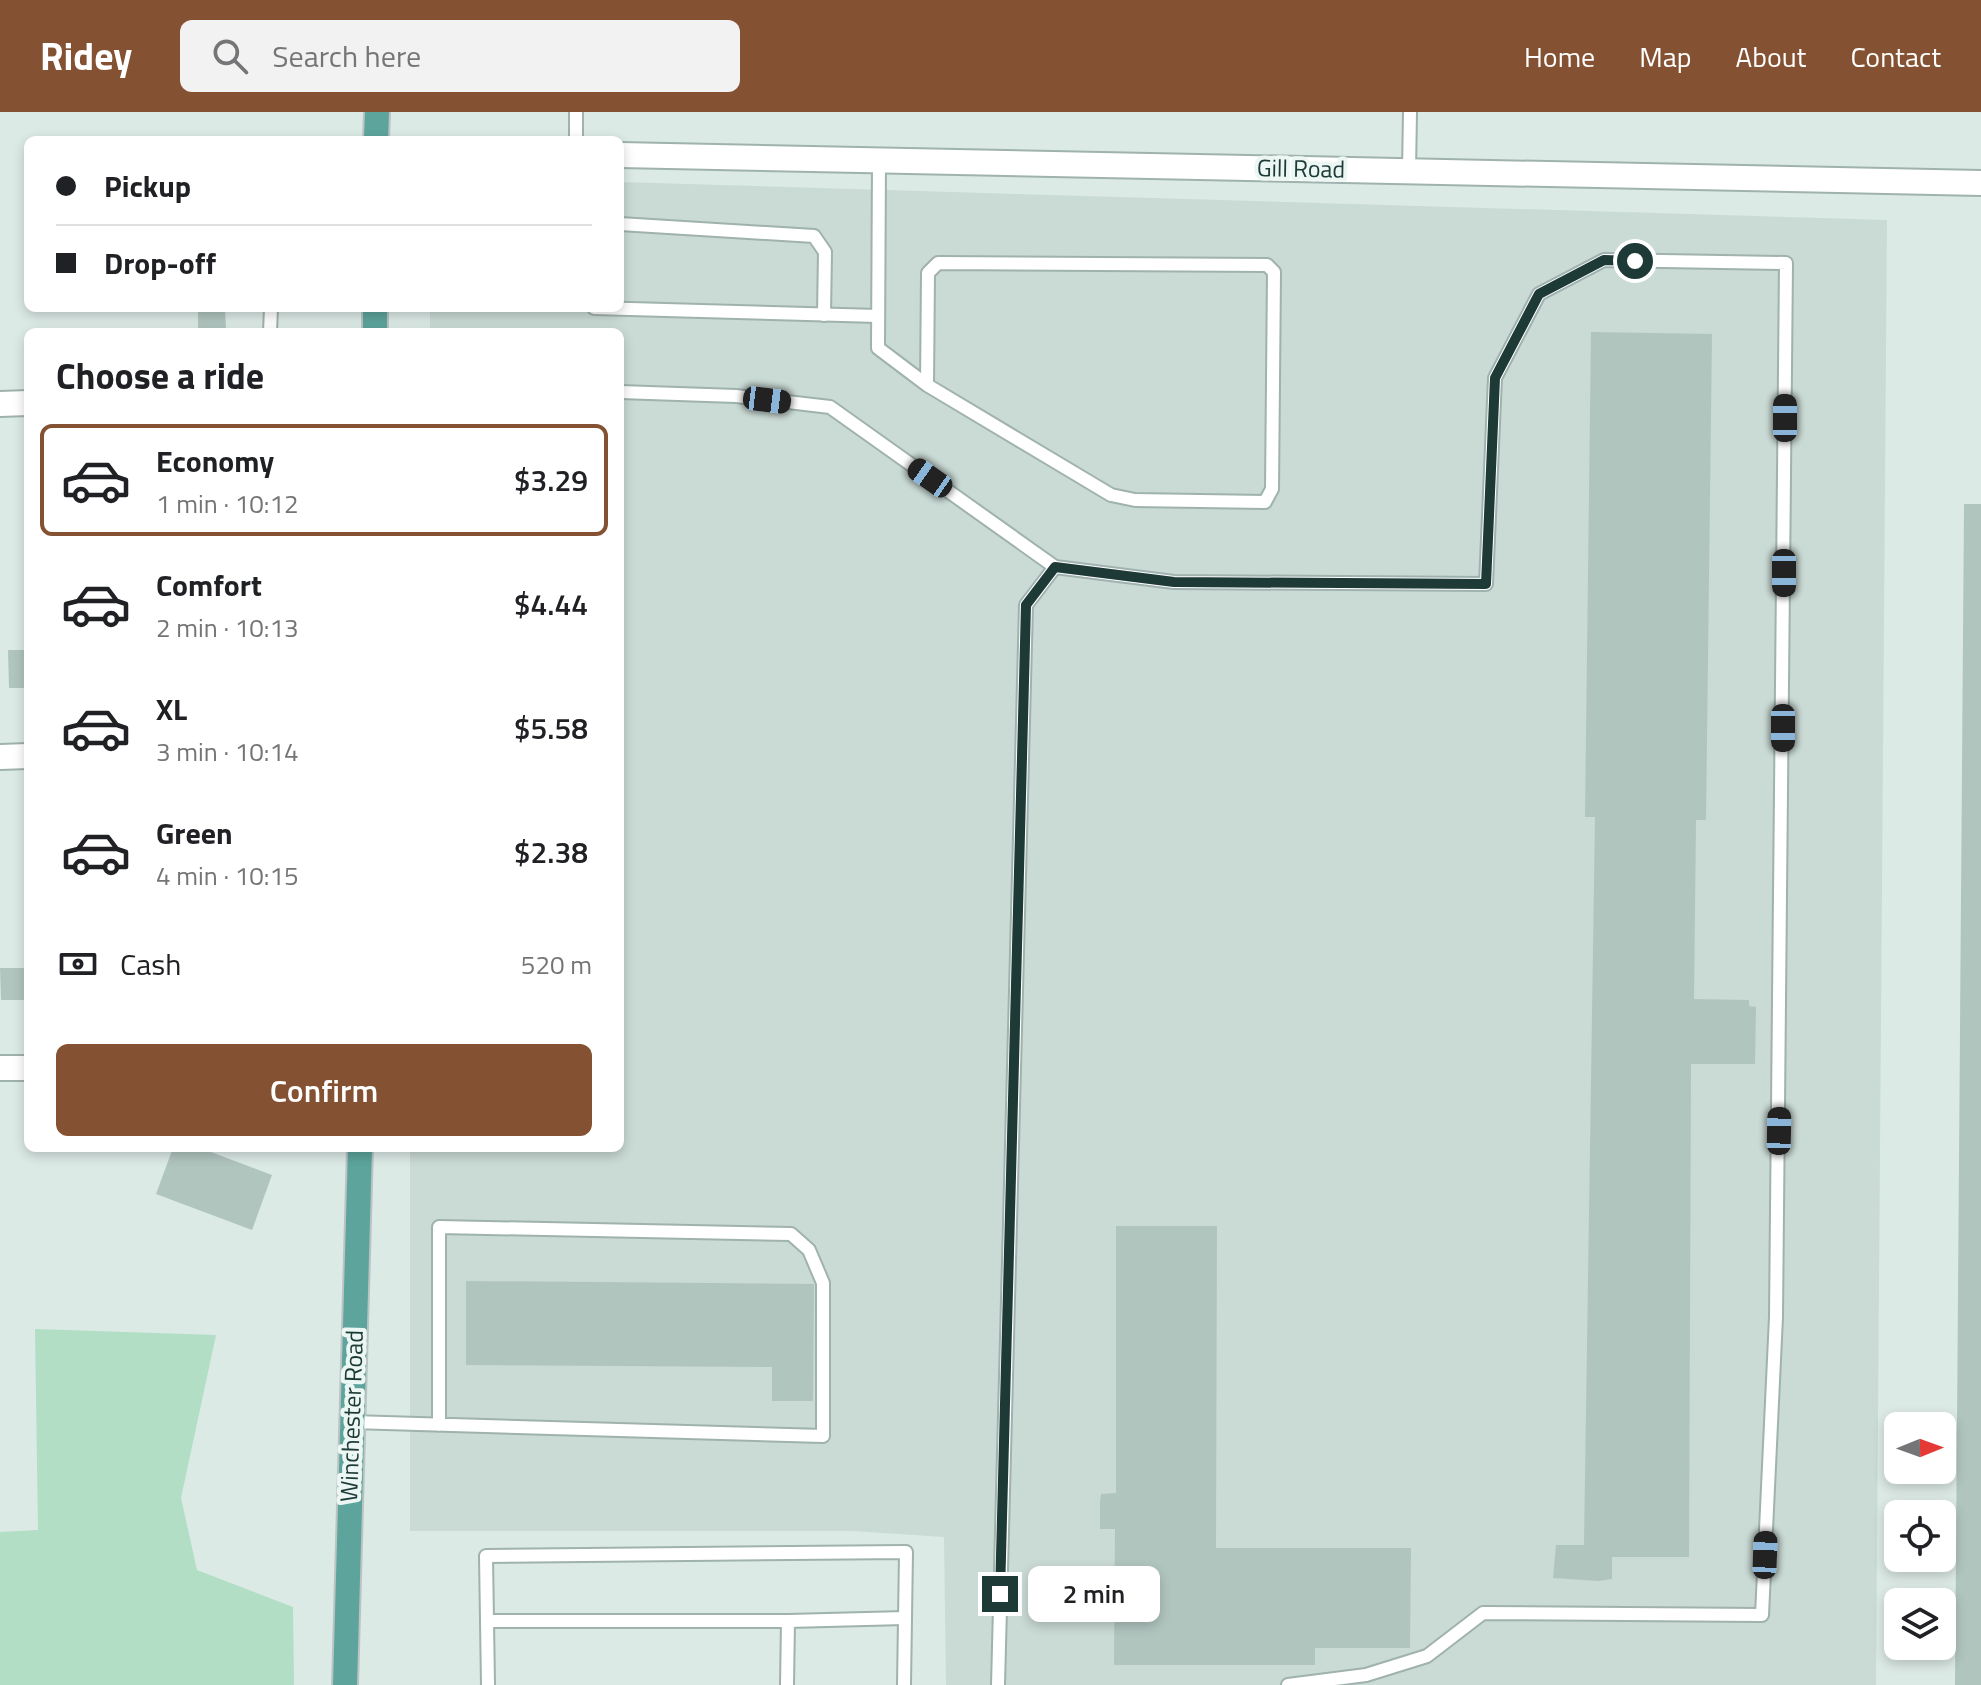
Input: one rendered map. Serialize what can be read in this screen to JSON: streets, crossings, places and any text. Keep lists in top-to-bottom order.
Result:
{
  "streets": {
    "main road": ["Winchester Road"],
    "street": ["Gill Road"]
  },
  "north": "right",
  "page": {
    "header": "Ridey",
    "search": "Search here",
    "nav": [
      "Home",
      "Map",
      "About",
      "Contact"
    ],
    "banner": ["Pickup", "Drop-off"],
    "heading": "Choose a ride",
    "list": [
      {
        "name": "Economy",
        "note": "1 min · 10:12",
        "value": "$3.29"
      },
      {
        "name": "Comfort",
        "note": "2 min · 10:13",
        "value": "$4.44"
      },
      {
        "name": "XL",
        "note": "3 min · 10:14",
        "value": "$5.58"
      },
      {
        "name": "Green",
        "note": "4 min · 10:15",
        "value": "$2.38"
      }
    ],
    "pay": ["Cash", "520 m"],
    "buttons": "Confirm",
    "bubble": "2 min"
  }
}
